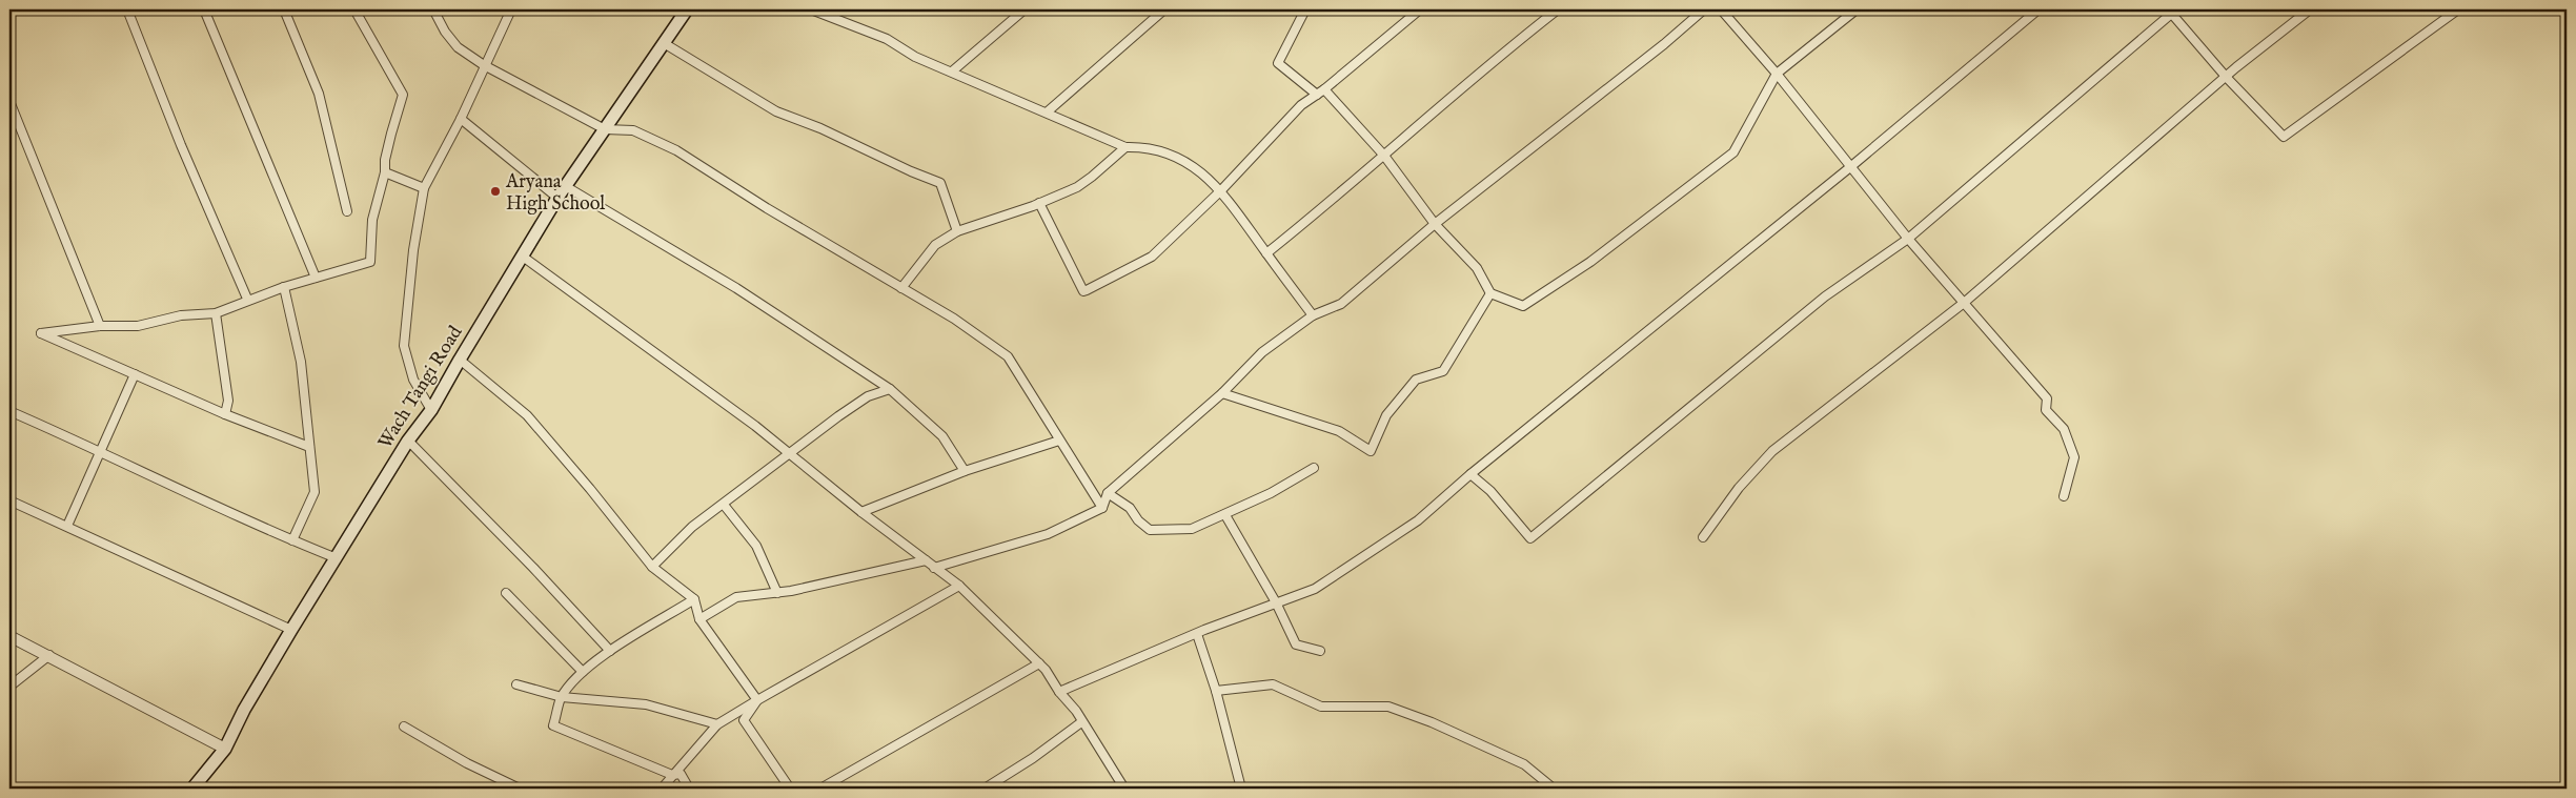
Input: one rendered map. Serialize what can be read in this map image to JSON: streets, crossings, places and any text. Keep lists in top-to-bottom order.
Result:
{
  "streets": {
    "main road": ["Wach Tangi Road"]
  },
  "places": ["Aryana High School"]
}
